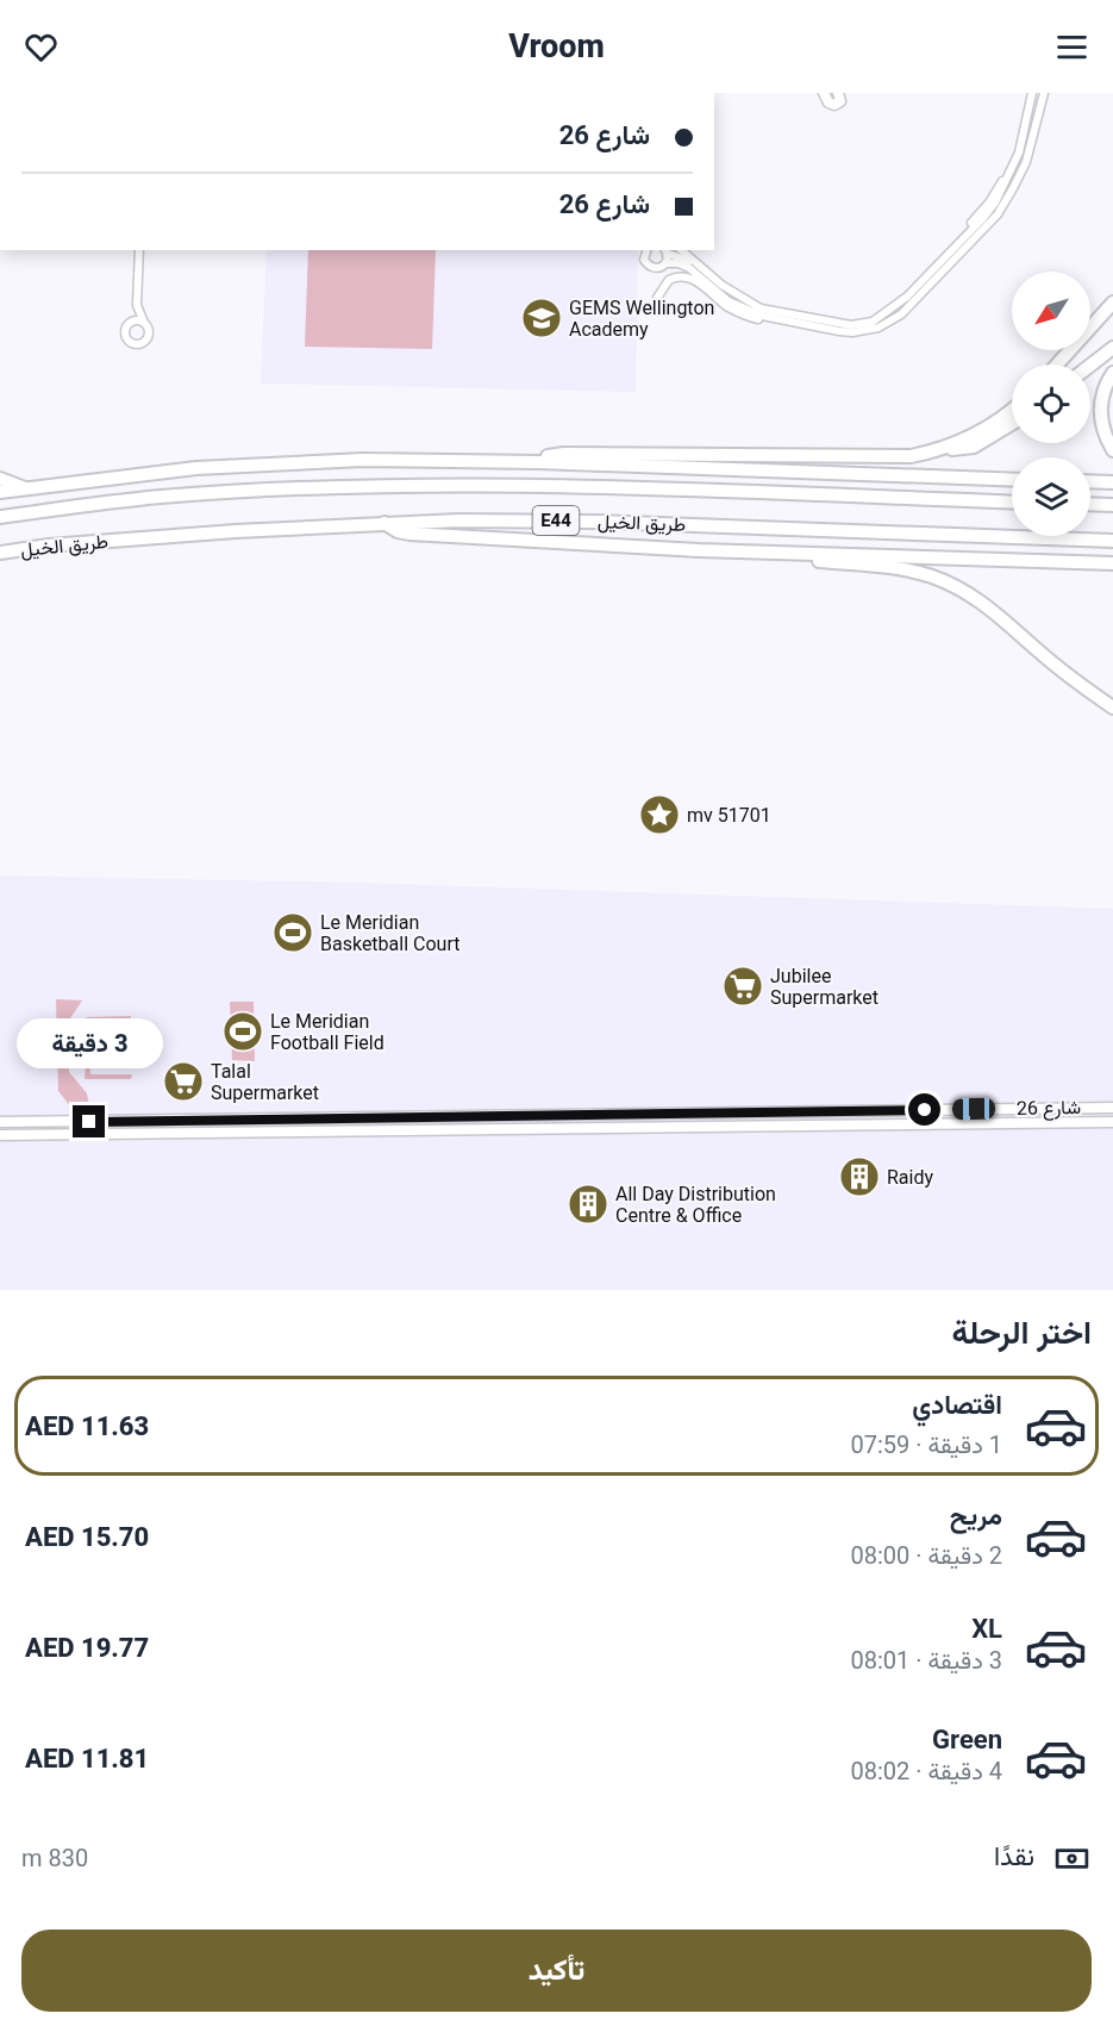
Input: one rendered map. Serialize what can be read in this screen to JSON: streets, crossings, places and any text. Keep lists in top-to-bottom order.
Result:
{
  "streets": {
    "highway": ["E44", "طريق الخيل"],
    "street": ["شارع 26"]
  },
  "places": {
    "school or university": ["GEMS Wellington Academy"],
    "place": ["mv 51701"],
    "sports": ["Le Meridian Basketball Court", "Le Meridian Football Field"],
    "supermarket": ["Jubilee Supermarket", "Talal Supermarket"],
    "building": ["Raidy", "All Day Distribution Centre & Office"]
  },
  "north": "bottom left",
  "page": {
    "header": "Vroom",
    "banner": ["شارع 26", "شارع 26"],
    "bubble": "3 دقيقة",
    "heading": "اختر الرحلة",
    "list": [
      {
        "name": "اقتصادي",
        "note": "1 دقيقة · 07:59",
        "value": "AED 11.63"
      },
      {
        "name": "مريح",
        "note": "2 دقيقة · 08:00",
        "value": "AED 15.70"
      },
      {
        "name": "XL",
        "note": "3 دقيقة · 08:01",
        "value": "AED 19.77"
      },
      {
        "name": "Green",
        "note": "4 دقيقة · 08:02",
        "value": "AED 11.81"
      }
    ],
    "pay": ["نقدًا", "830 m"],
    "buttons": "تأكيد"
  }
}
